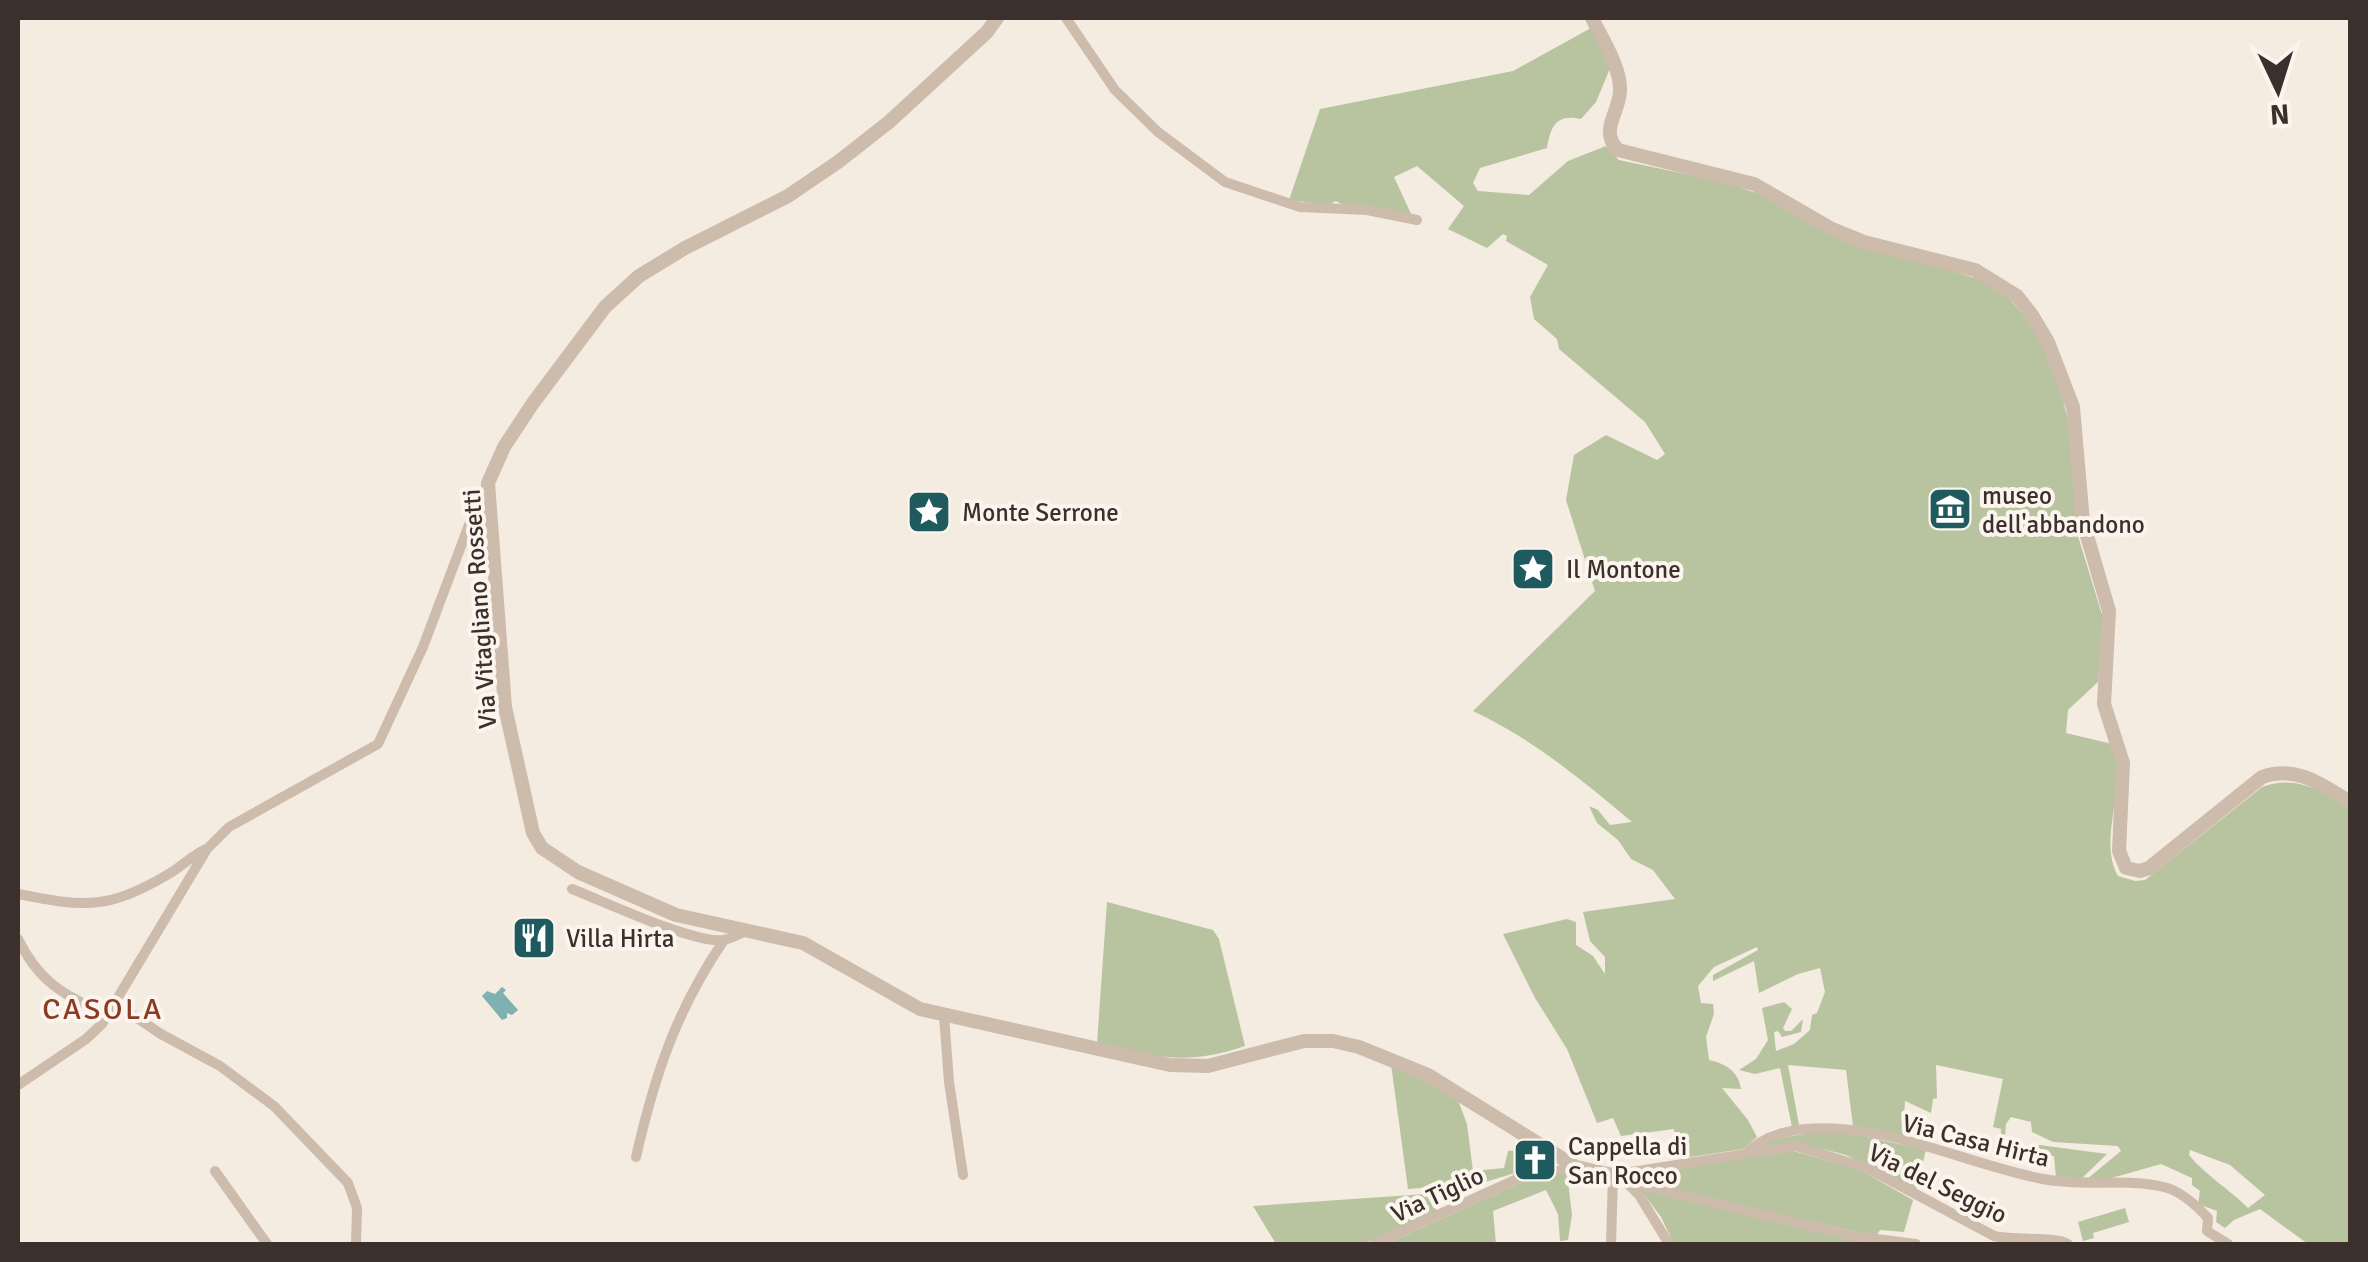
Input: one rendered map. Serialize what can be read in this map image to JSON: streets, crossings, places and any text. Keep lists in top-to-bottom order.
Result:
{
  "streets": {
    "street": [
      "Via Vitagliano Rossetti",
      "Via Casa Hirta",
      "Via del Seggio",
      "Via Tiglio"
    ]
  },
  "crossings": [
    ["Via Vitagliano Rossetti", "Via Tiglio"],
    ["Via Casa Hirta", "Via del Seggio"]
  ],
  "districts": ["CASOLA"],
  "places": {
    "museum": ["museo dell'abbandono"],
    "place": ["Monte Serrone", "Il Montone"],
    "restaurant": ["Villa Hirta"],
    "church": ["Cappella di San Rocco"]
  },
  "north": "bottom"
}
